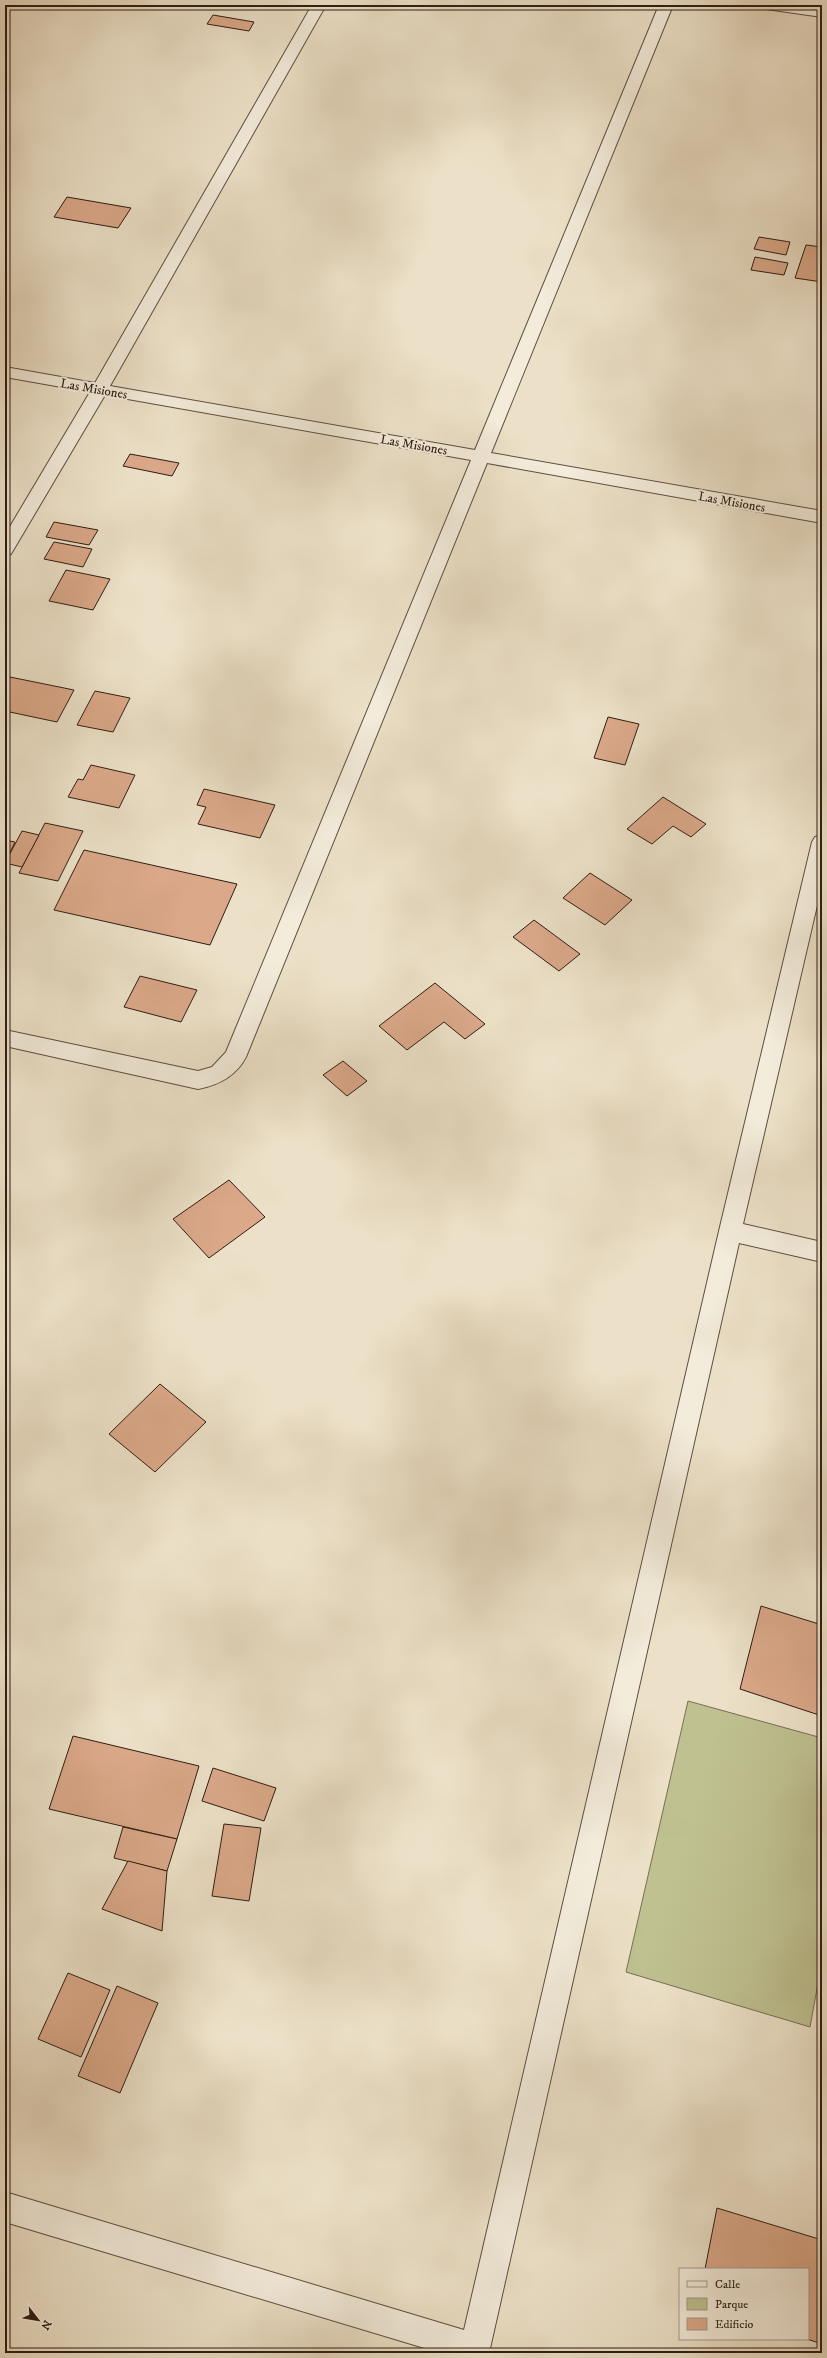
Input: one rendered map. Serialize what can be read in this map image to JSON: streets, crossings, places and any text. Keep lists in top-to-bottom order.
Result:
{
  "streets": {
    "street": ["Las Misiones"]
  },
  "legend": ["Calle", "Parque", "Edificio"],
  "north": "bottom right"
}
